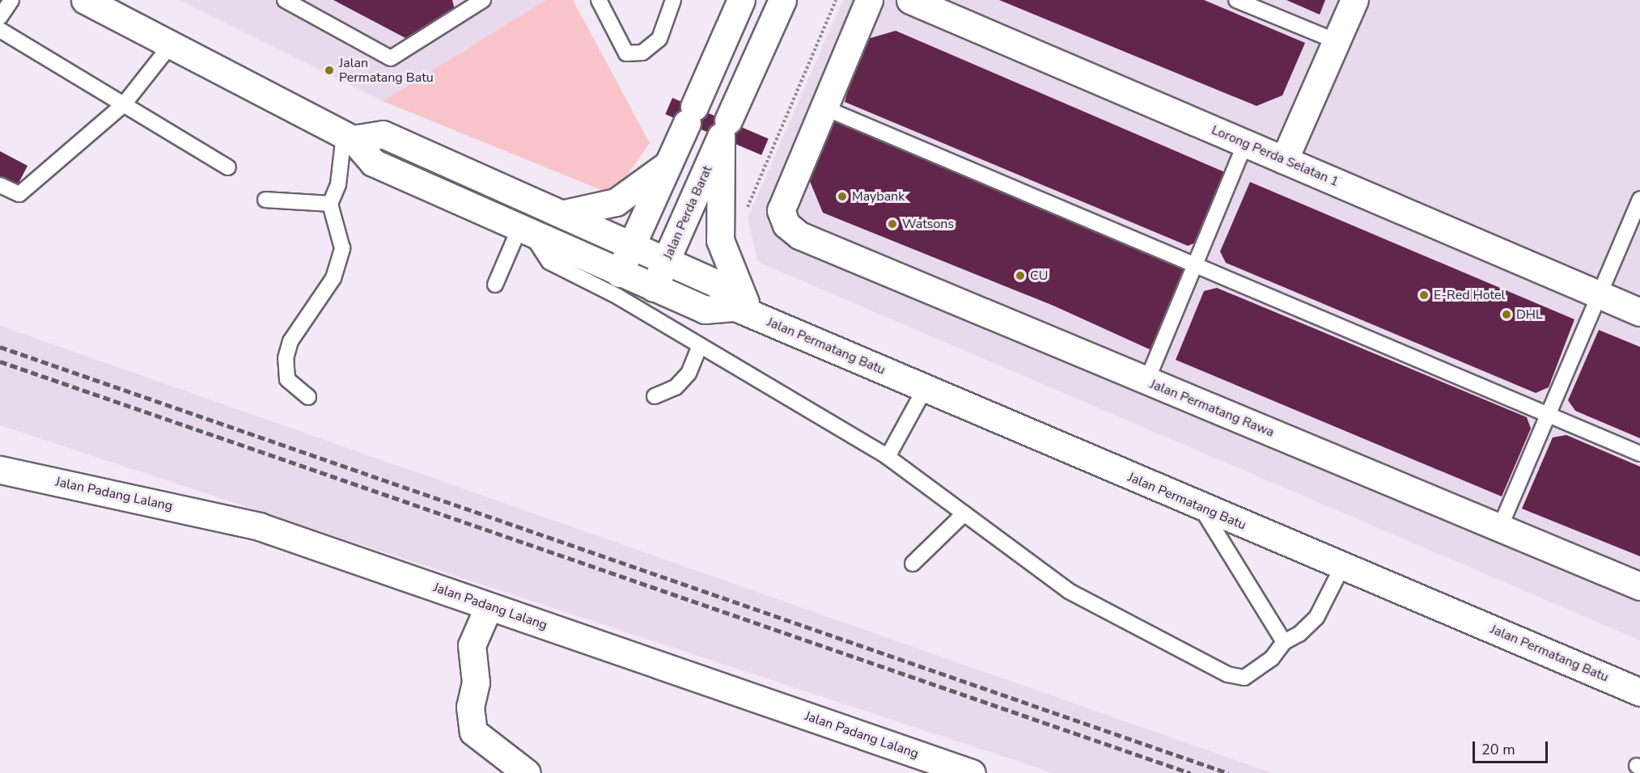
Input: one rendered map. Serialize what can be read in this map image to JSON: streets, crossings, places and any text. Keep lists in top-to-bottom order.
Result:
{
  "streets": {
    "street": [
      "Lorong Perda Selatan 1",
      "Jalan Perda Barat",
      "Jalan Permatang Batu",
      "Jalan Permatang Rawa",
      "Jalan Padang Lalang"
    ]
  },
  "crossings": [
    ["Jalan Perda Barat", "Jalan Permatang Batu"]
  ],
  "places": [
    "Jalan Permatang Batu",
    "Maybank",
    "Watsons",
    "CU",
    "E-Red Hotel",
    "DHL"
  ],
  "scale_bar": "20 m"
}
